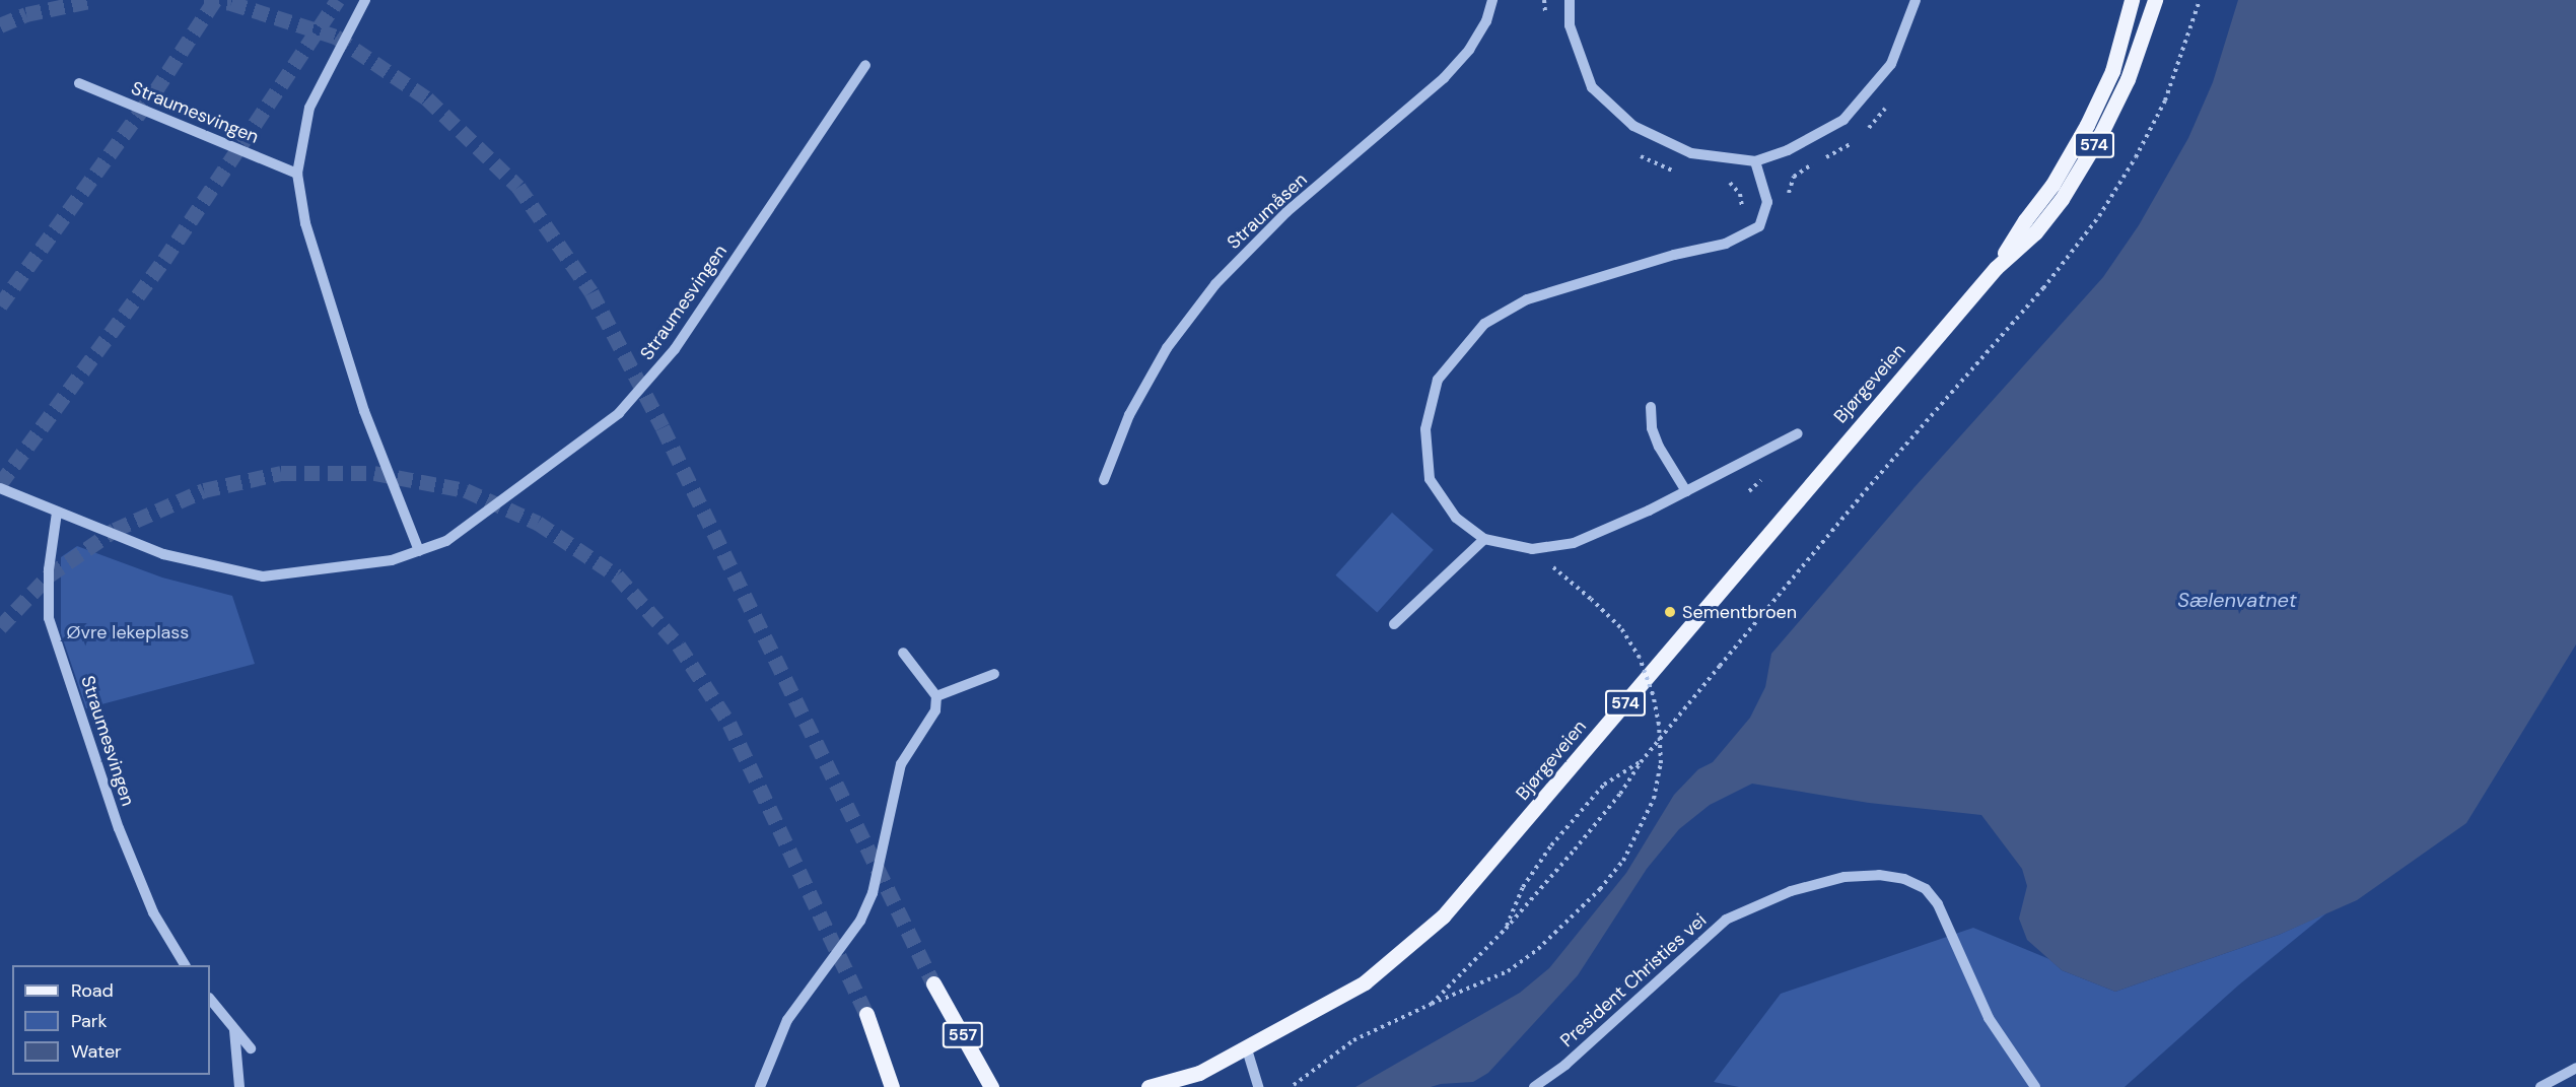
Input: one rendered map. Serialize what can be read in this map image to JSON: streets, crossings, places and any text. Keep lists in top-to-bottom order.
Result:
{
  "streets": {
    "main road": ["574", "Bjørgeveien", "557"],
    "street": ["Straumesvingen", "Straumåsen", "President Christies vei"]
  },
  "crossings": [
    ["574", "Bjørgeveien"]
  ],
  "water": ["Sælenvatnet"],
  "parks": ["Øvre lekeplass"],
  "places": ["Sementbroen"],
  "legend": ["Road", "Park", "Water"]
}
